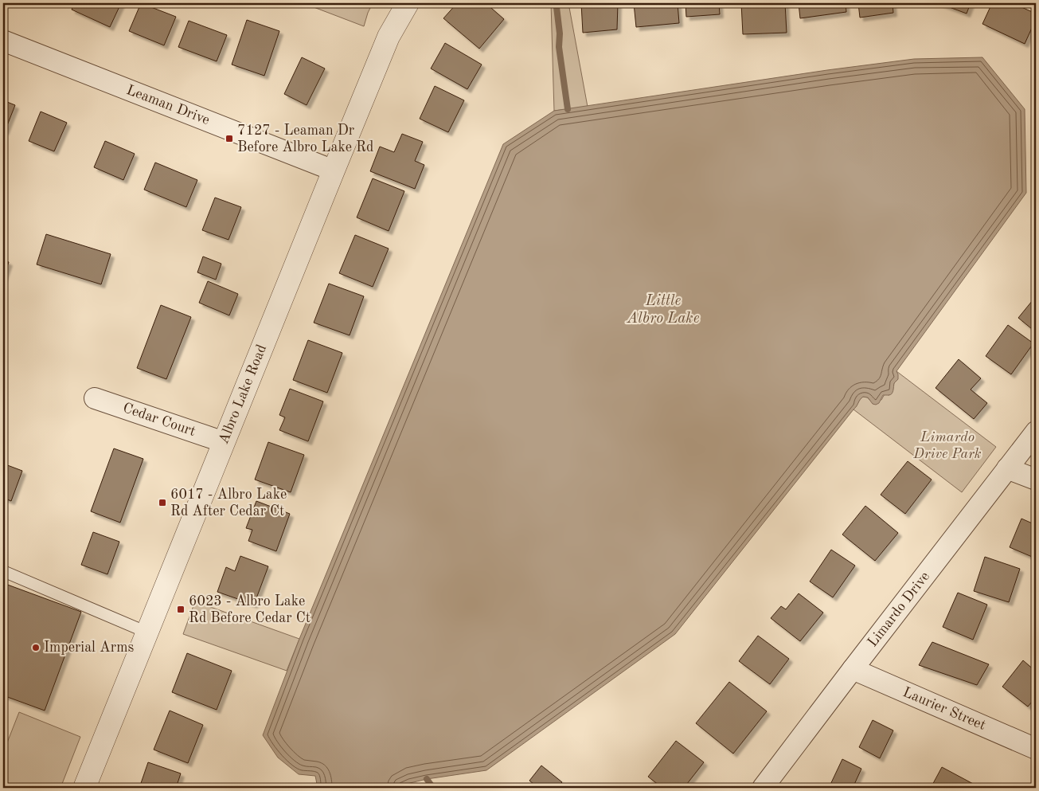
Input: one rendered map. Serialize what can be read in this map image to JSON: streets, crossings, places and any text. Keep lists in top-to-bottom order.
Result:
{
  "streets": {
    "street": [
      "Leaman Drive",
      "Albro Lake Road",
      "Cedar Court",
      "Limardo Drive",
      "Laurier Street"
    ]
  },
  "crossings": [
    ["Leaman Drive", "Albro Lake Road"],
    ["Albro Lake Road", "Cedar Court"],
    ["Limardo Drive", "Laurier Street"]
  ],
  "water": ["Little Albro Lake"],
  "parks": ["Limardo Drive Park"],
  "places": {
    "transit": ["7127 - Leaman Dr Before Albro Lake Rd", "6017 - Albro Lake Rd After Cedar Ct", "6023 - Albro Lake Rd Before Cedar Ct"],
    "other": ["Imperial Arms"]
  }
}
